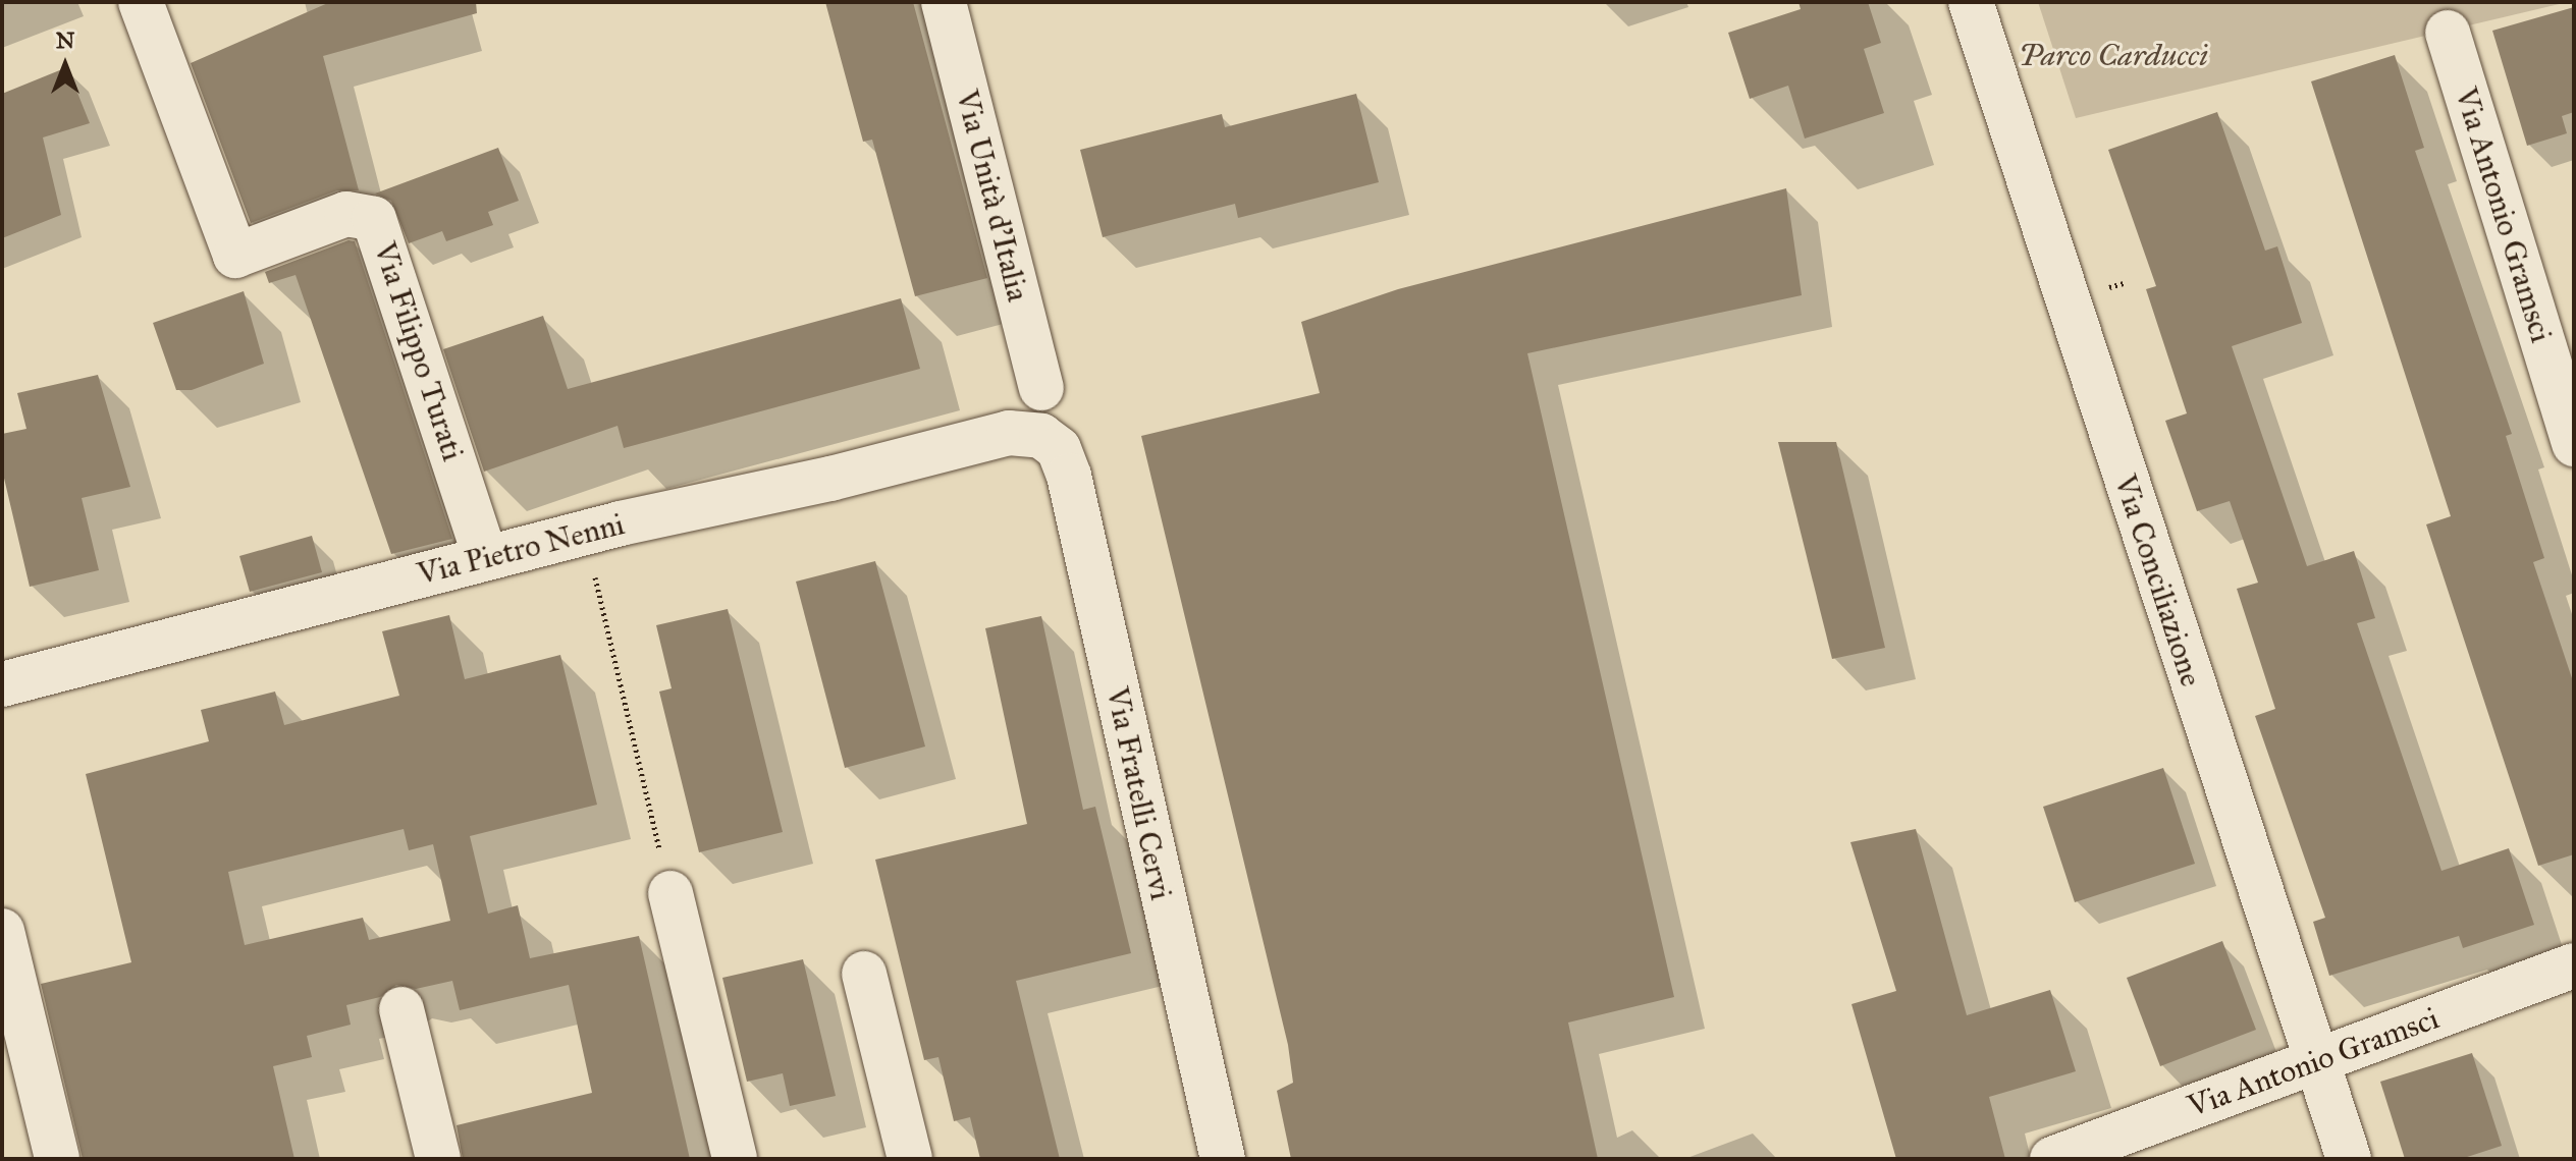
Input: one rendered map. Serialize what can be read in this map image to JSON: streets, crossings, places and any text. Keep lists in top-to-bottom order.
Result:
{
  "streets": {
    "street": [
      "Via Unità d'Italia",
      "Via Antonio Gramsci",
      "Via Filippo Turati",
      "Via Pietro Nenni",
      "Via Conciliazione",
      "Via Fratelli Cervi"
    ]
  },
  "crossings": [
    ["Via Antonio Gramsci", "Via Conciliazione"],
    ["Via Filippo Turati", "Via Pietro Nenni"],
    ["Via Pietro Nenni", "Via Fratelli Cervi"]
  ],
  "parks": ["Parco Carducci"],
  "north": "top"
}
